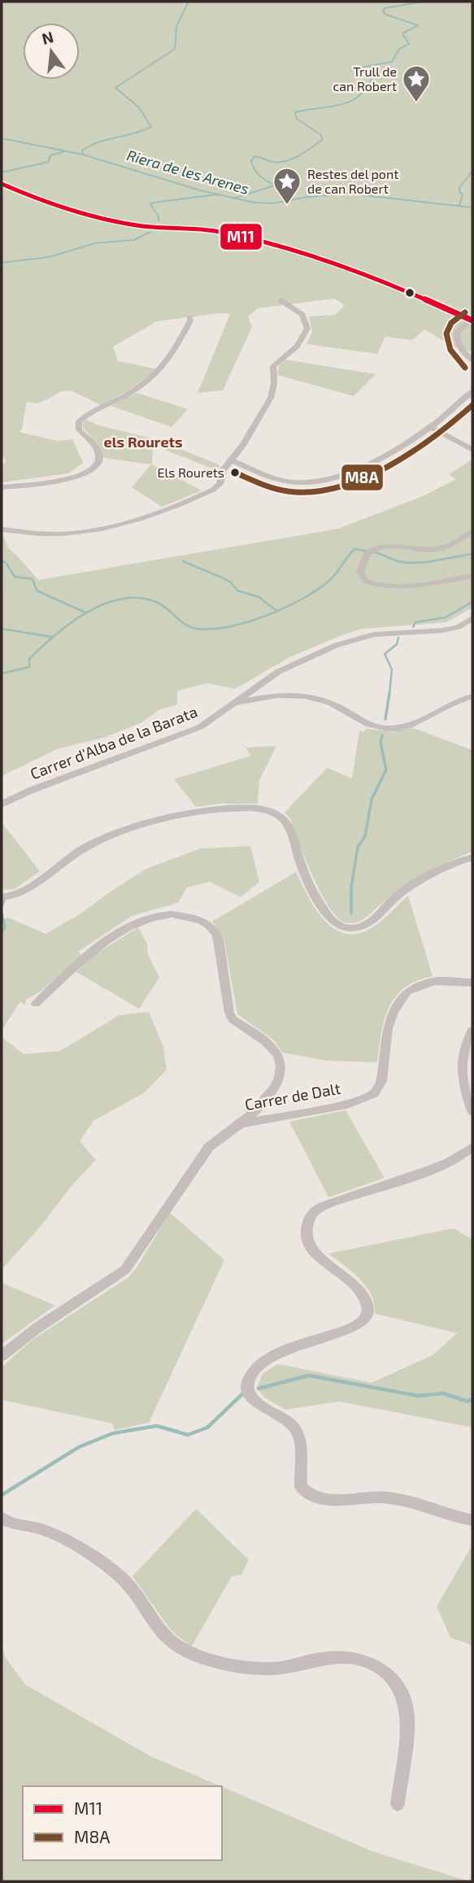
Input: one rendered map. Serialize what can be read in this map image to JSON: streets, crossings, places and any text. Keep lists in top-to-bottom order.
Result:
{
  "streets": {
    "street": ["Carrer d'Alba de la Barata", "Carrer de Dalt"]
  },
  "districts": ["els Rourets"],
  "water": ["Riera de les Arenes"],
  "places": {
    "place": ["Trull de can Robert", "Restes del pont de can Robert"],
    "other": ["Els Rourets"]
  },
  "lines": ["transit line M11", "transit line M8A"],
  "legend": ["M11", "M8A"],
  "north": "top"
}
